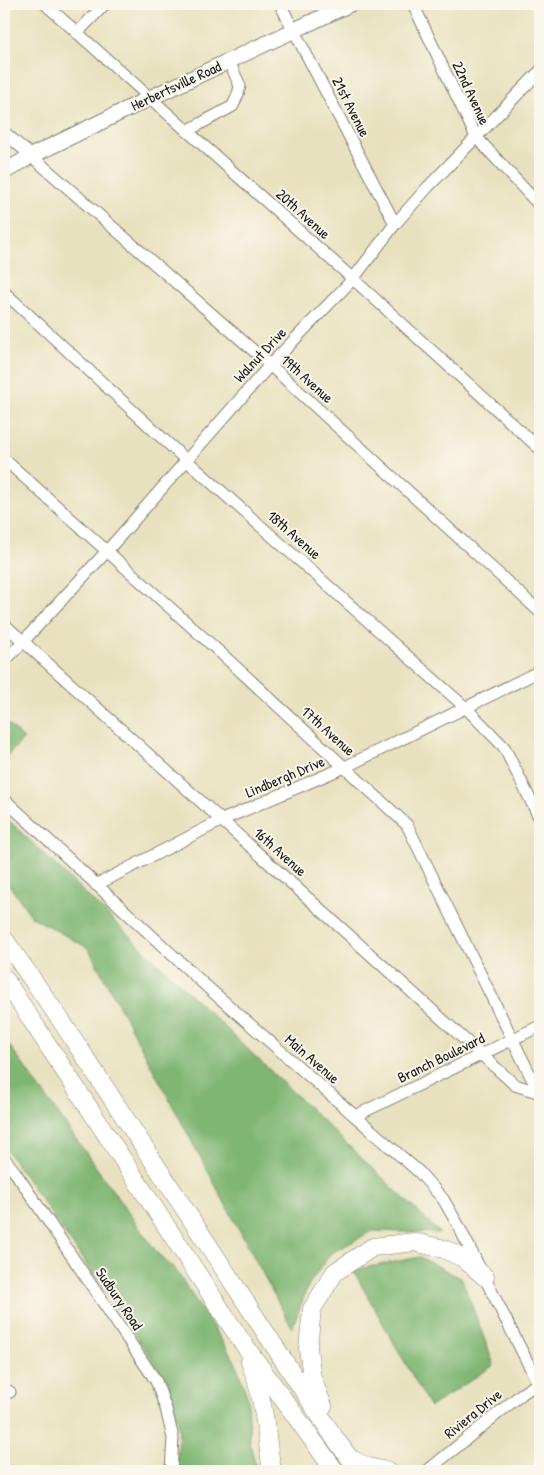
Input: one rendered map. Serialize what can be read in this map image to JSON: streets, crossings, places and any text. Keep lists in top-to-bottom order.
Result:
{
  "streets": {
    "main road": ["Herbertsville Road"],
    "street": [
      "22nd Avenue",
      "21st Avenue",
      "20th Avenue",
      "Walnut Drive",
      "19th Avenue",
      "18th Avenue",
      "17th Avenue",
      "Lindbergh Drive",
      "16th Avenue",
      "Branch Boulevard",
      "Main Avenue",
      "Sudbury Road",
      "Riviera Drive"
    ]
  },
  "crossings": [
    ["Herbertsville Road", "21st Avenue"],
    ["Herbertsville Road", "20th Avenue"],
    ["Herbertsville Road", "19th Avenue"],
    ["22nd Avenue", "Walnut Drive"],
    ["21st Avenue", "Walnut Drive"],
    ["20th Avenue", "Walnut Drive"],
    ["Walnut Drive", "19th Avenue"],
    ["Walnut Drive", "18th Avenue"],
    ["Walnut Drive", "17th Avenue"],
    ["Walnut Drive", "16th Avenue"],
    ["18th Avenue", "Lindbergh Drive"],
    ["17th Avenue", "Lindbergh Drive"],
    ["17th Avenue", "16th Avenue"],
    ["17th Avenue", "Branch Boulevard"],
    ["Lindbergh Drive", "16th Avenue"],
    ["Lindbergh Drive", "Main Avenue"],
    ["16th Avenue", "Branch Boulevard"],
    ["Branch Boulevard", "Main Avenue"],
    ["Main Avenue", "Riviera Drive"]
  ]
}
